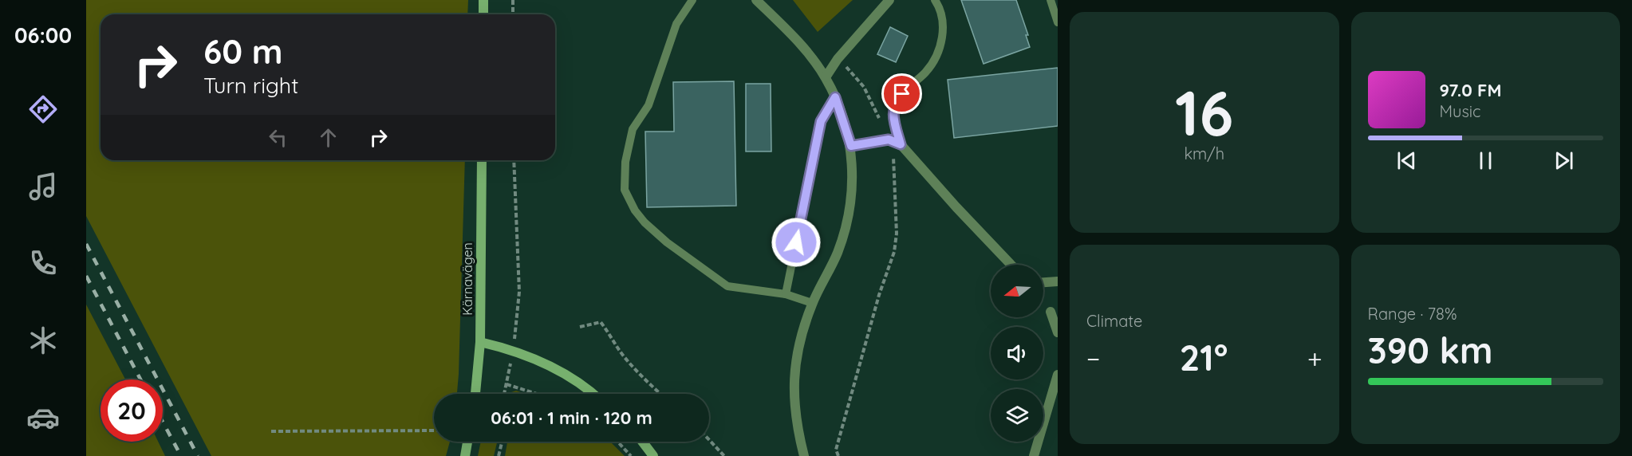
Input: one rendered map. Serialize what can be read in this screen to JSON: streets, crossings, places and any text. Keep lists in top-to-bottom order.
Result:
{
  "streets": {
    "street": ["Kärnavägen"]
  },
  "north": "left",
  "page": {
    "tabs": "06:00",
    "tile": [
      ["16", "km/h"],
      "Climate",
      ["Range · 78%", "390 km"]
    ],
    "turn": ["60 m", "Turn right"],
    "song": ["97.0 FM", "Music"],
    "heat": ["−", "21°", "+"],
    "limit": "20",
    "trip": "06:01 · 1 min · 120 m"
  }
}
